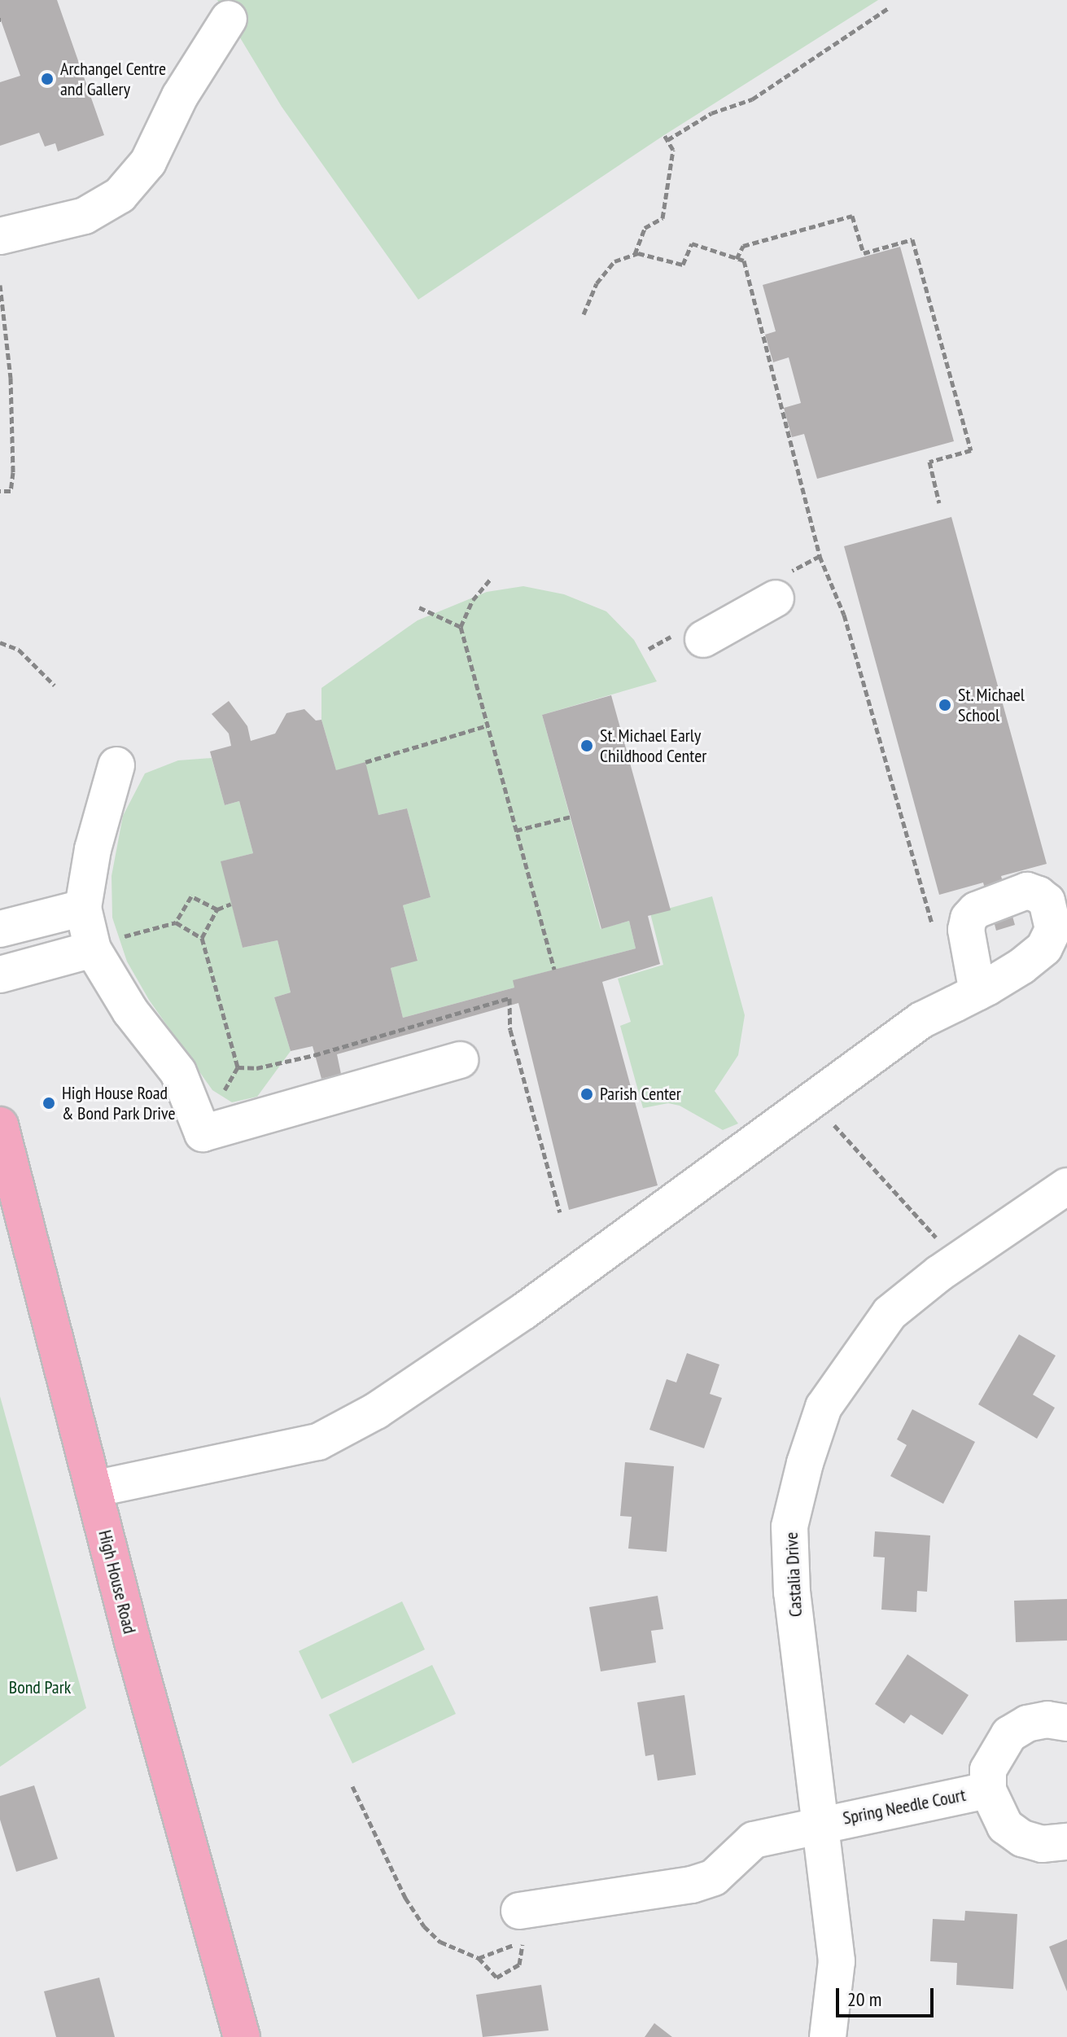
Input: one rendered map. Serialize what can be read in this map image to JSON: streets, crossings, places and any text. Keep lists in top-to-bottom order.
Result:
{
  "streets": {
    "main road": ["High House Road"],
    "street": ["Castalia Drive", "Spring Needle Court"]
  },
  "crossings": [
    ["Castalia Drive", "Spring Needle Court"]
  ],
  "parks": ["Bond Park"],
  "places": [
    "Archangel Centre and Gallery",
    "St. Michael School",
    "St. Michael Early Childhood Center",
    "Parish Center",
    "High House Road & Bond Park Drive"
  ],
  "scale_bar": "20 m"
}
